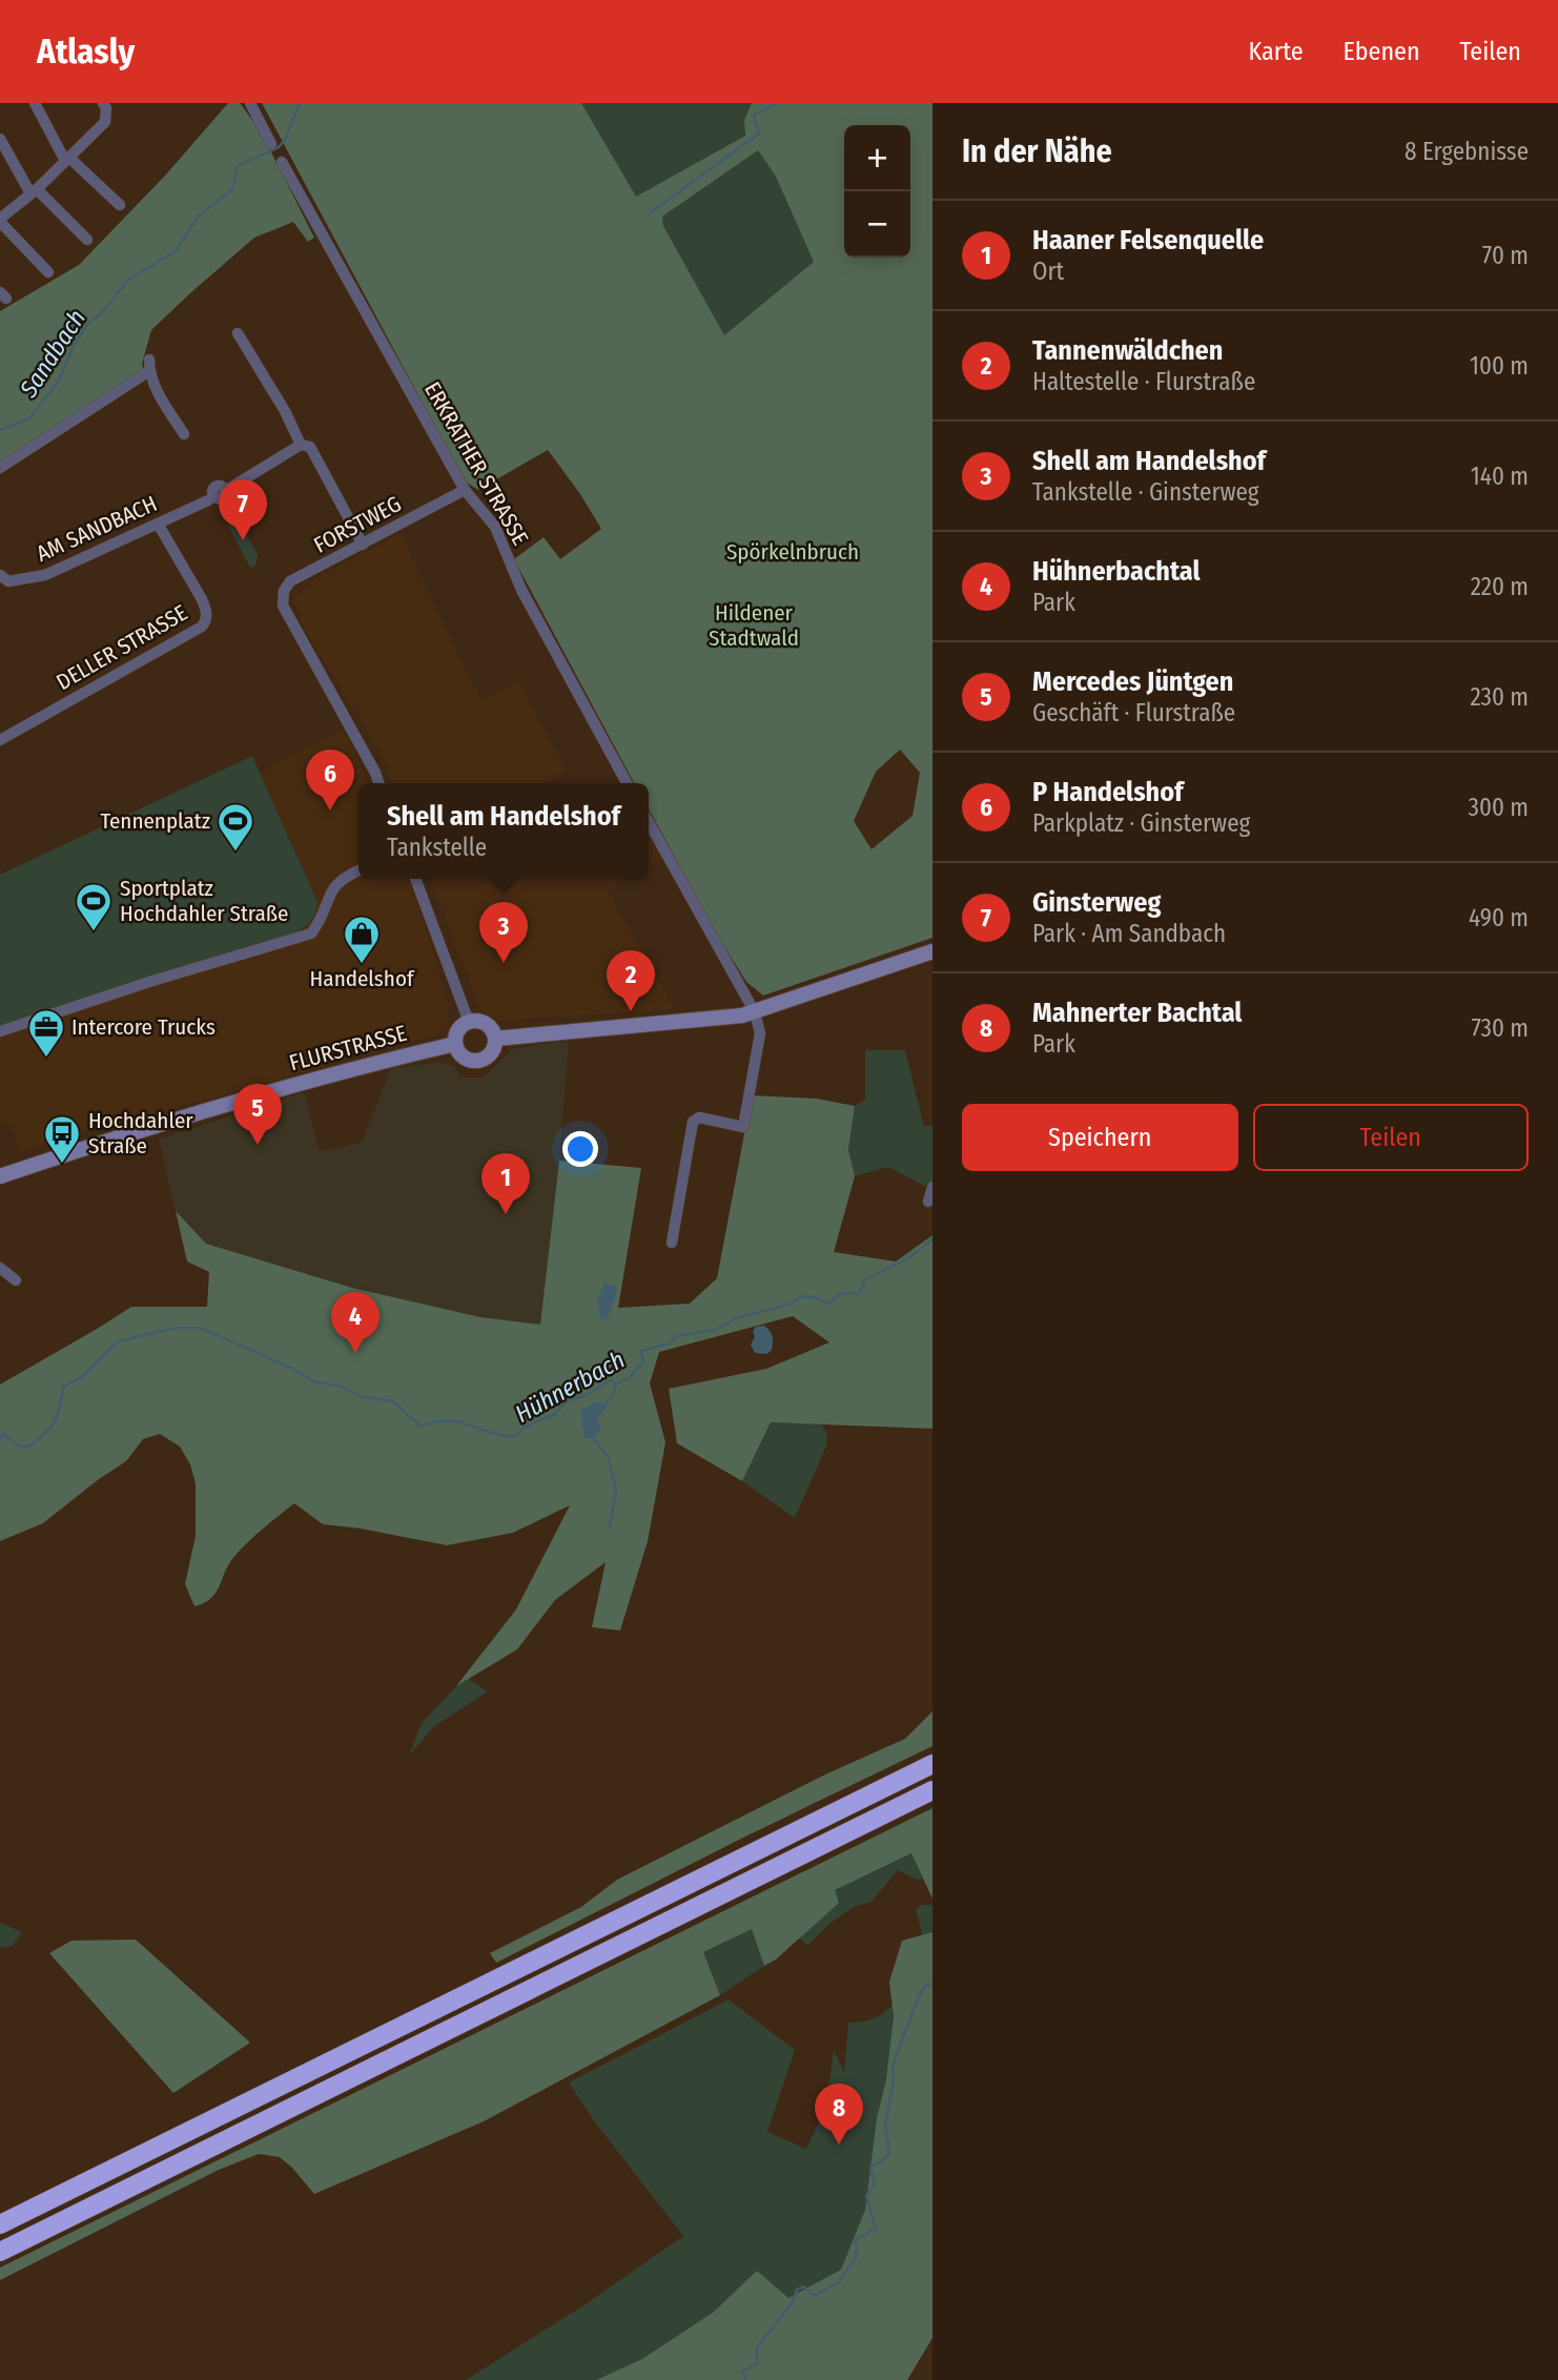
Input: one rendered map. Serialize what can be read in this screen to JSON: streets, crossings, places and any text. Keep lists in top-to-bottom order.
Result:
{
  "streets": {
    "main road": ["FLURSTRASSE"],
    "street": [
      "ERKRATHER STRASSE",
      "FORSTWEG",
      "AM SANDBACH",
      "DELLER STRASSE"
    ]
  },
  "crossings": [
    ["ERKRATHER STRASSE", "FORSTWEG"],
    ["AM SANDBACH", "DELLER STRASSE"]
  ],
  "water": ["Sandbach", "Hühnerbach"],
  "parks": ["Spörkelnbruch", "Hildener Stadtwald"],
  "places": {
    "sports": ["Tennenplatz", "Sportplatz Hochdahler Straße"],
    "shop": ["Handelshof"],
    "office": ["Intercore Trucks"],
    "bus stop": ["Hochdahler Straße"]
  },
  "page": {
    "header": "Atlasly",
    "nav": ["Karte", "Ebenen", "Teilen"],
    "heading": ["In der Nähe", "8 Ergebnisse"],
    "map_buttons": ["+", "−"],
    "list": [
      {
        "mark": "1",
        "name": "Haaner Felsenquelle",
        "note": "Ort",
        "value": "70 m"
      },
      {
        "mark": "2",
        "name": "Tannenwäldchen",
        "note": "Haltestelle · Flurstraße",
        "value": "100 m"
      },
      {
        "mark": "3",
        "name": "Shell am Handelshof",
        "note": "Tankstelle · Ginsterweg",
        "value": "140 m"
      },
      {
        "mark": "4",
        "name": "Hühnerbachtal",
        "note": "Park",
        "value": "220 m"
      },
      {
        "mark": "5",
        "name": "Mercedes Jüntgen",
        "note": "Geschäft · Flurstraße",
        "value": "230 m"
      },
      {
        "mark": "6",
        "name": "P Handelshof",
        "note": "Parkplatz · Ginsterweg",
        "value": "300 m"
      },
      {
        "mark": "7",
        "name": "Ginsterweg",
        "note": "Park · Am Sandbach",
        "value": "490 m"
      },
      {
        "mark": "8",
        "name": "Mahnerter Bachtal",
        "note": "Park",
        "value": "730 m"
      }
    ],
    "pins": [
      "7",
      "6",
      "3",
      "2",
      "5",
      "1",
      "4",
      "8"
    ],
    "popup": ["Shell am Handelshof", "Tankstelle"],
    "buttons": ["Speichern", "Teilen"]
  }
}
